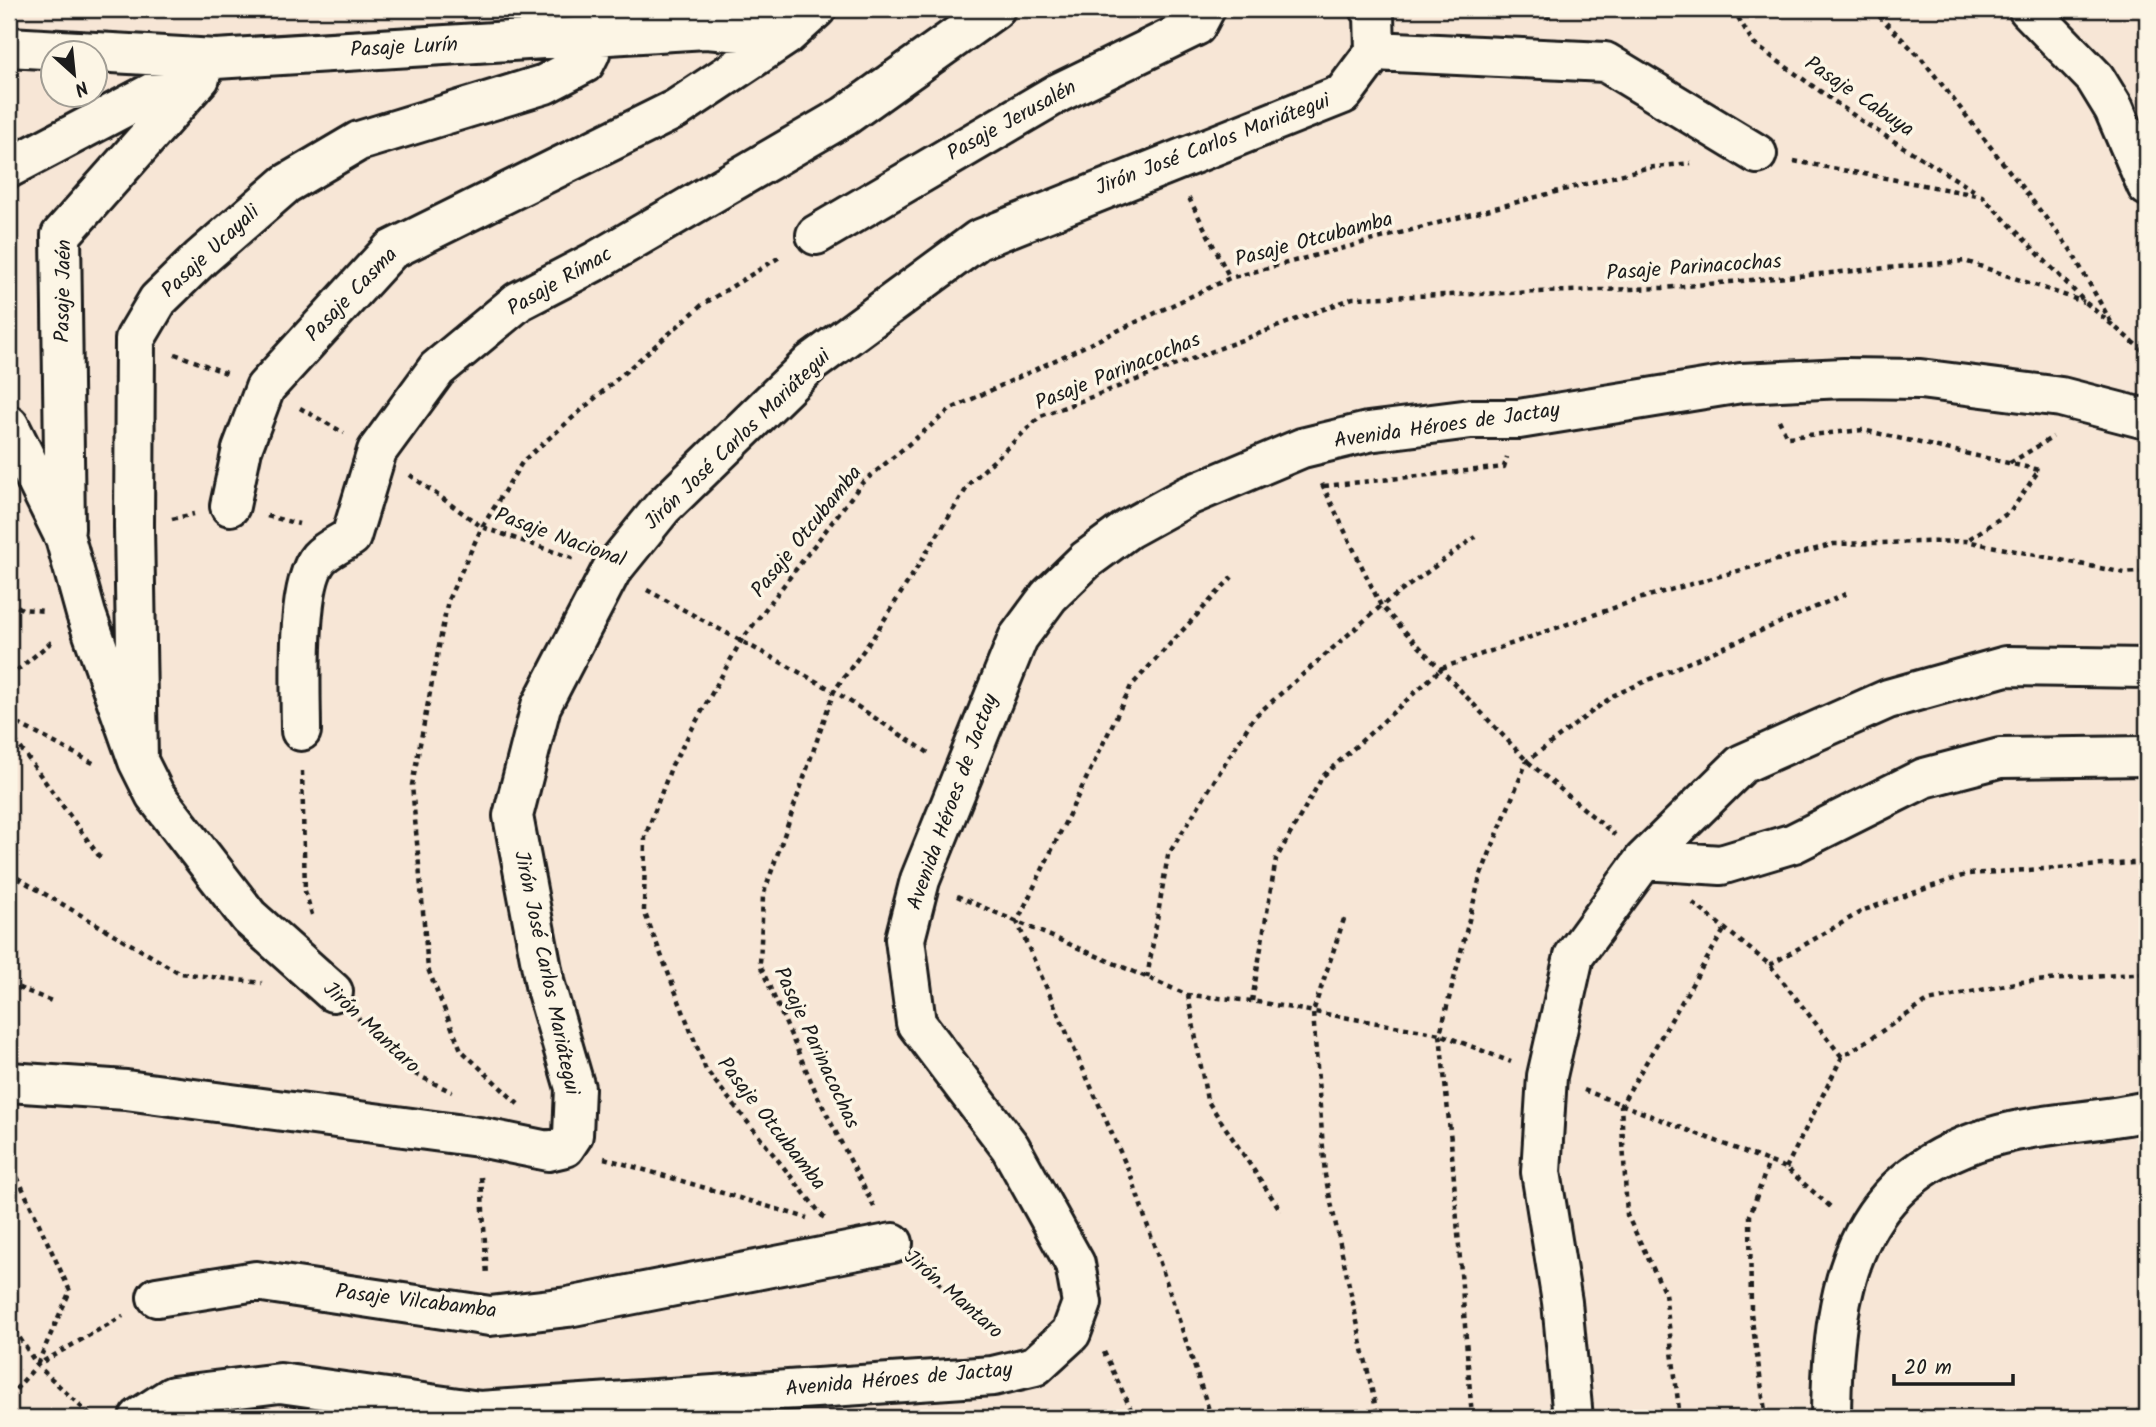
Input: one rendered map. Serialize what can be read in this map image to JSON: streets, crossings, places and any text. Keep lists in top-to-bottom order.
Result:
{
  "streets": {
    "street": [
      "Pasaje Lurín",
      "Pasaje Jerusalén",
      "Jirón José Carlos Mariátegui",
      "Pasaje Ucayali",
      "Pasaje Rímac",
      "Pasaje Jaén",
      "Pasaje Casma",
      "Avenida Héroes de Jactay",
      "Jirón Mantaro",
      "Pasaje Vilcabamba"
    ],
    "path": [
      "Pasaje Cabuya",
      "Pasaje Otcubamba",
      "Pasaje Parinacochas",
      "Pasaje Nacional"
    ]
  },
  "crossings": [
    ["Pasaje Lurín", "Pasaje Ucayali"],
    ["Pasaje Lurín", "Pasaje Jaén"],
    ["Pasaje Lurín", "Pasaje Casma"],
    ["Pasaje Cabuya", "Pasaje Parinacochas"],
    ["Jirón José Carlos Mariátegui", "Pasaje Otcubamba"],
    ["Jirón José Carlos Mariátegui", "Pasaje Nacional"],
    ["Pasaje Otcubamba", "Pasaje Nacional"],
    ["Pasaje Ucayali", "Pasaje Nacional"],
    ["Pasaje Parinacochas", "Pasaje Nacional"],
    ["Pasaje Parinacochas", "Jirón Mantaro"],
    ["Pasaje Parinacochas", "Pasaje Vilcabamba"],
    ["Pasaje Rímac", "Pasaje Nacional"],
    ["Pasaje Jaén", "Jirón Mantaro"],
    ["Pasaje Casma", "Pasaje Nacional"],
    ["Avenida Héroes de Jactay", "Pasaje Nacional"],
    ["Avenida Héroes de Jactay", "Jirón Mantaro"],
    ["Jirón Mantaro", "Pasaje Vilcabamba"]
  ],
  "scale_bar": "20 m",
  "north": "bottom right"
}
